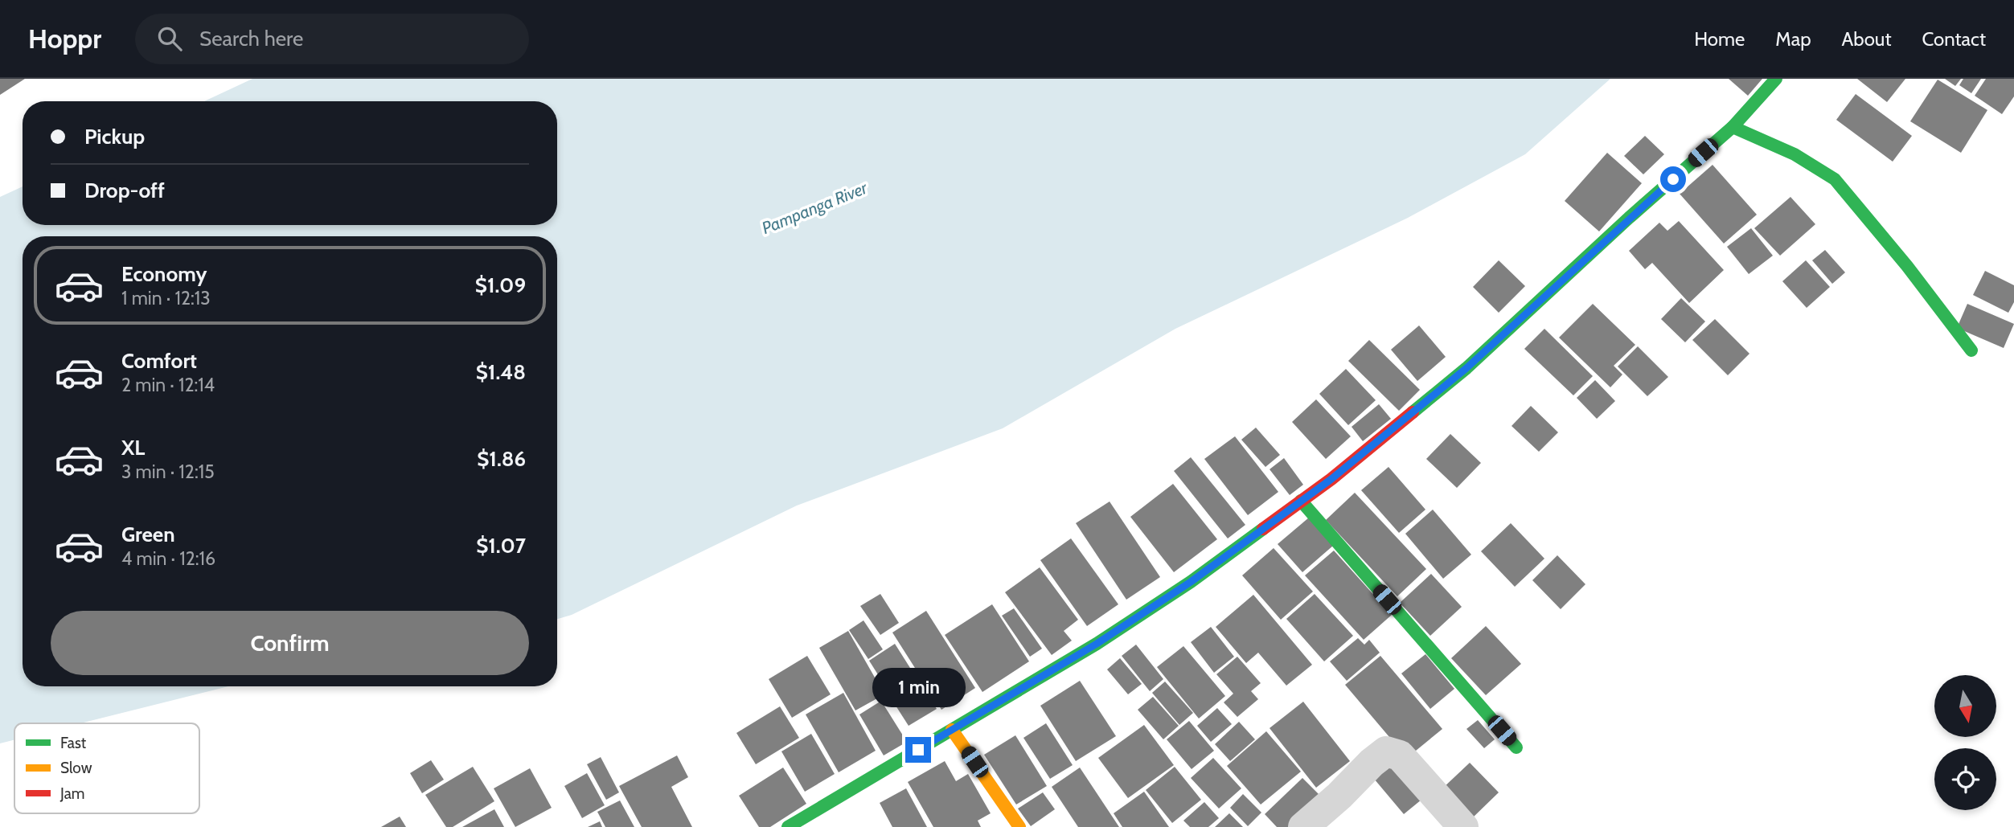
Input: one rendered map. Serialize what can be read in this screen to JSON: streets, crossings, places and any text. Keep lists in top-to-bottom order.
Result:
{
  "water": ["Pampanga River"],
  "legend": ["Fast", "Slow", "Jam"],
  "north": "bottom",
  "page": {
    "header": "Hoppr",
    "search": "Search here",
    "nav": [
      "Home",
      "Map",
      "About",
      "Contact"
    ],
    "banner": ["Pickup", "Drop-off"],
    "list": [
      {
        "name": "Economy",
        "note": "1 min · 12:13",
        "value": "$1.09"
      },
      {
        "name": "Comfort",
        "note": "2 min · 12:14",
        "value": "$1.48"
      },
      {
        "name": "XL",
        "note": "3 min · 12:15",
        "value": "$1.86"
      },
      {
        "name": "Green",
        "note": "4 min · 12:16",
        "value": "$1.07"
      }
    ],
    "buttons": "Confirm",
    "bubble": "1 min"
  }
}
